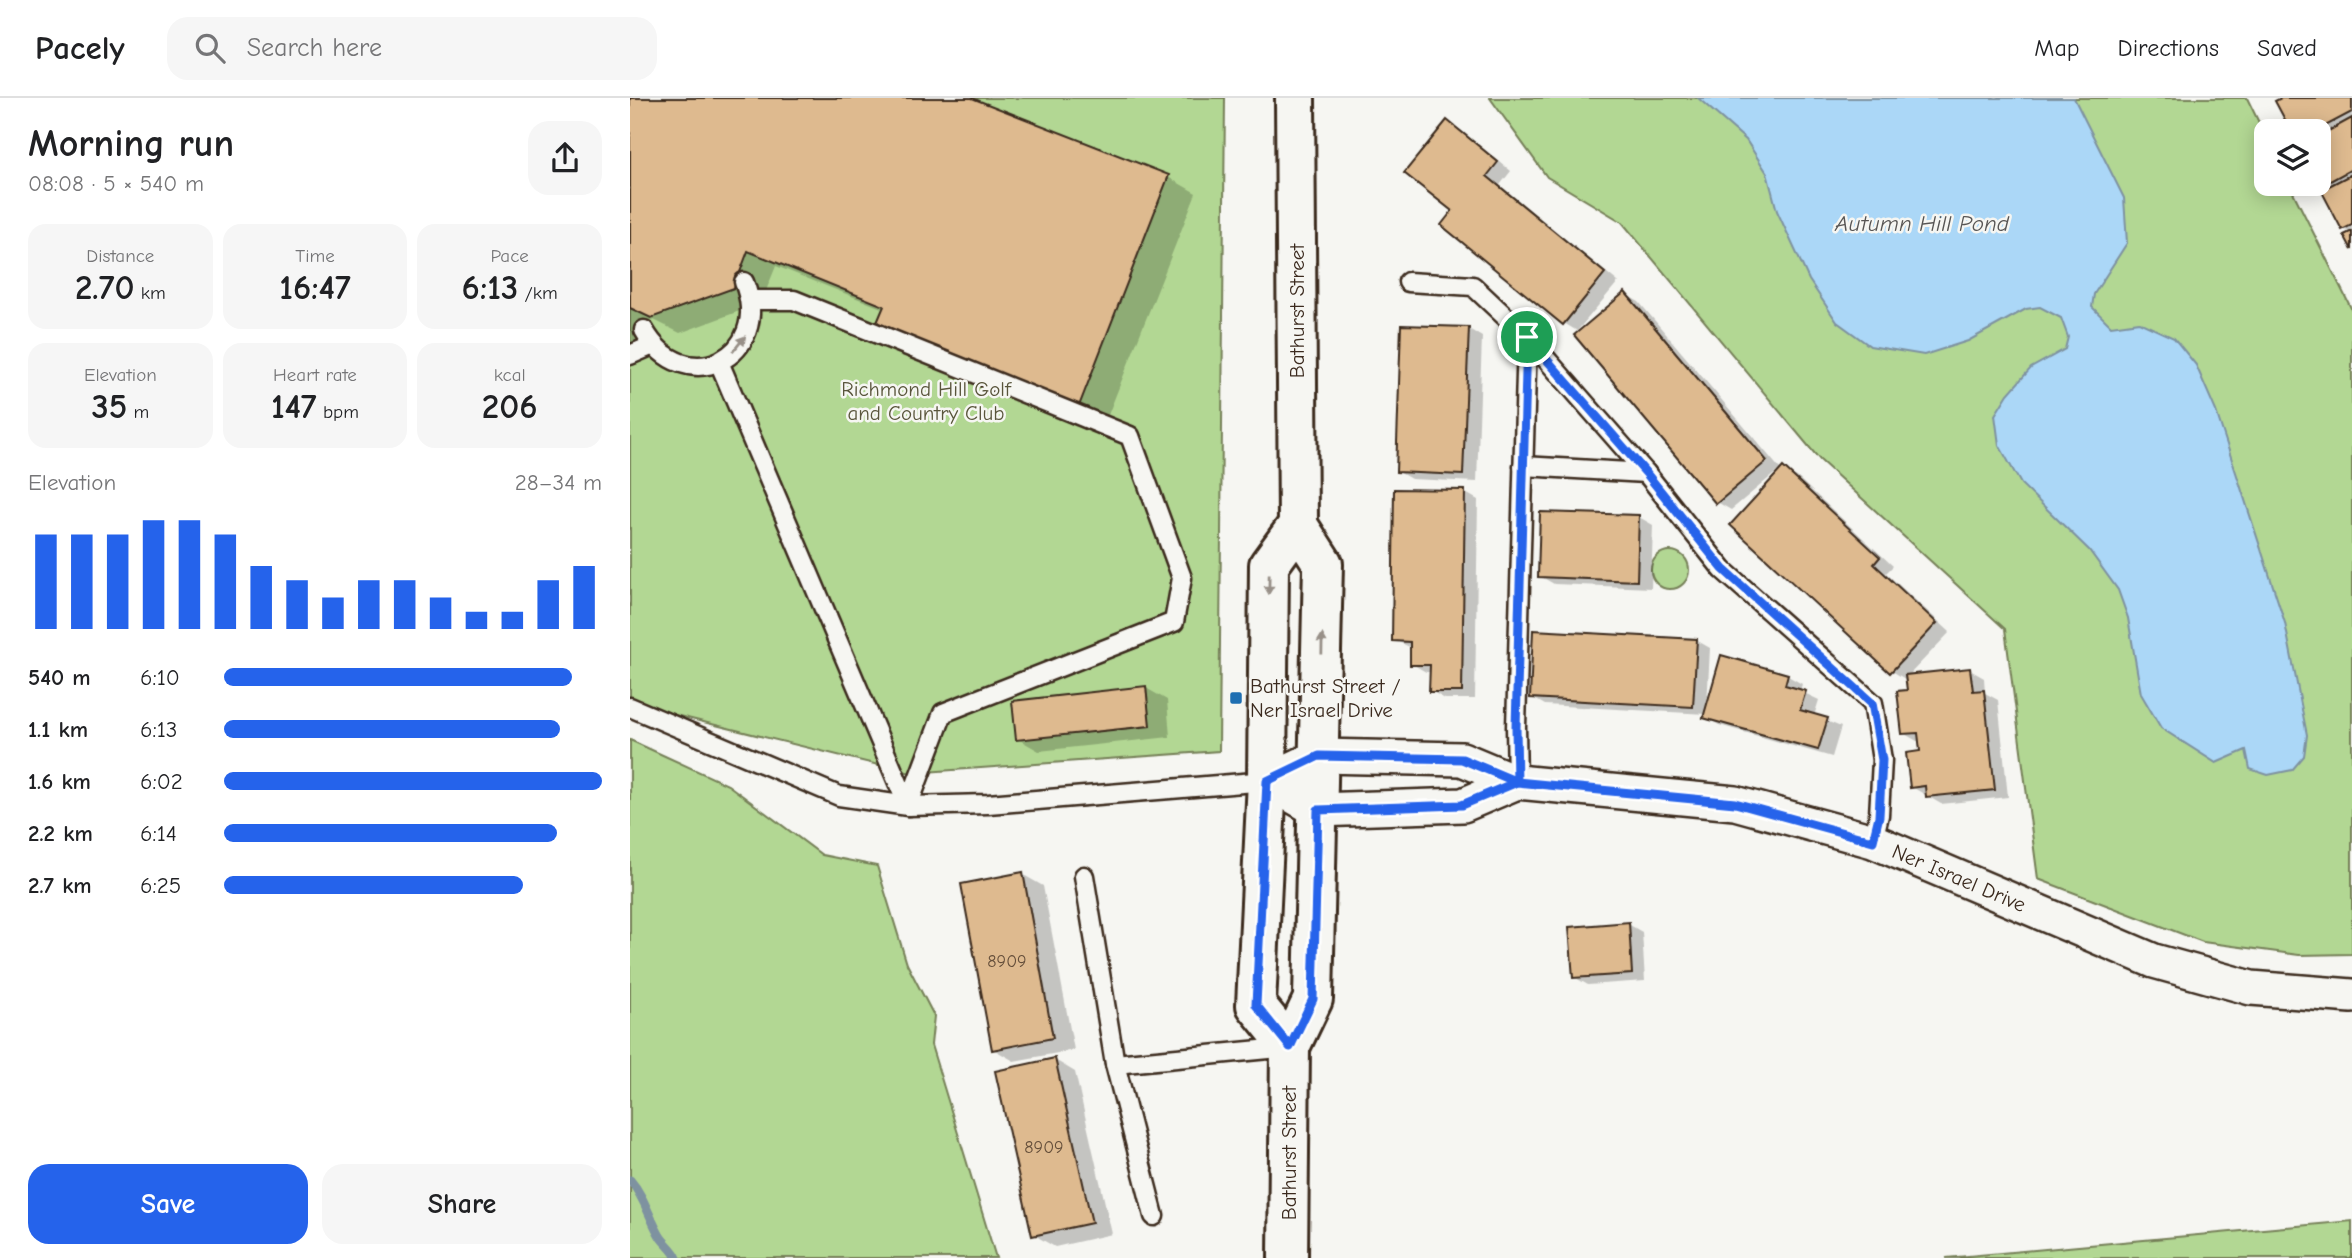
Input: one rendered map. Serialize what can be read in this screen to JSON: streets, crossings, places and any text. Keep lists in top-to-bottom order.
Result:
{
  "streets": {
    "main road": ["Bathurst Street"],
    "street": ["Ner Israel Drive"]
  },
  "crossings": [
    ["Bathurst Street", "Ner Israel Drive"]
  ],
  "water": ["Autumn Hill Pond"],
  "parks": ["Richmond Hill Golf and Country Club"],
  "places": {
    "transit": ["Bathurst Street / Ner Israel Drive"]
  },
  "house_numbers": ["8909", "8909"],
  "page": {
    "header": "Pacely",
    "search": "Search here",
    "nav": ["Map", "Directions", "Saved"],
    "heading": ["Morning run", "08:08 · 5 × 540 m"],
    "stats": [
      ["Distance", "2.70 km"],
      ["Time", "16:47"],
      ["Pace", "6:13 /km"],
      ["Elevation", "35 m"],
      ["Heart rate", "147 bpm"],
      ["kcal", "206"]
    ],
    "chart": ["Elevation", "28–34 m"],
    "list": [
      {
        "name": "540 m",
        "note": "6:10"
      },
      {
        "name": "1.1 km",
        "note": "6:13"
      },
      {
        "name": "1.6 km",
        "note": "6:02"
      },
      {
        "name": "2.2 km",
        "note": "6:14"
      },
      {
        "name": "2.7 km",
        "note": "6:25"
      }
    ],
    "buttons": ["Save", "Share"]
  }
}
